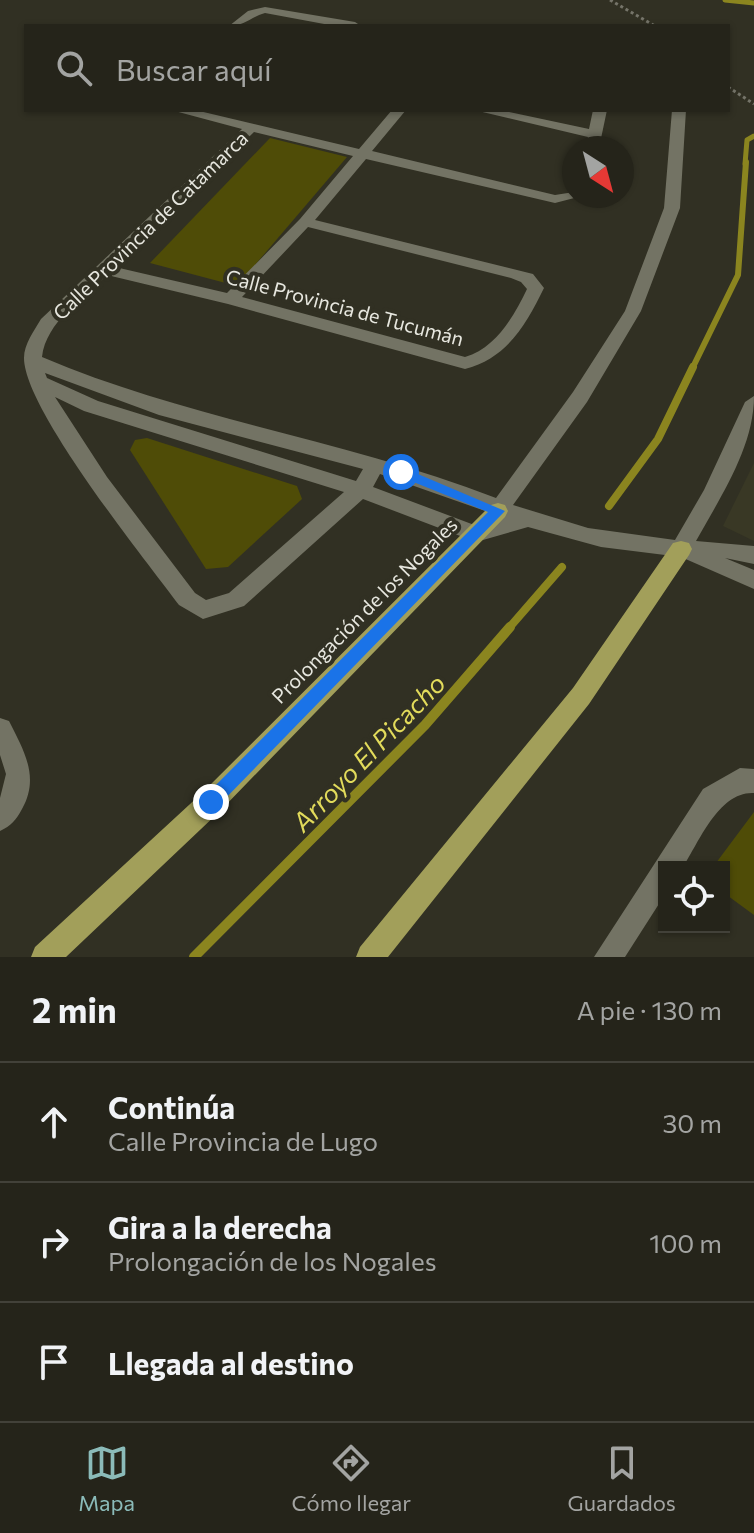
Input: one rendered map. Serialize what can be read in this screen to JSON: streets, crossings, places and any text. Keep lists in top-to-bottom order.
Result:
{
  "streets": {
    "main road": ["Prolongación de los Nogales"],
    "street": ["Calle Provincia de Catamarca", "Calle Provincia de Tucumán"]
  },
  "crossings": [
    ["Calle Provincia de Catamarca", "Calle Provincia de Tucumán"]
  ],
  "water": ["Arroyo El Picacho"],
  "north": "bottom right",
  "page": {
    "search": "Buscar aquí",
    "heading": ["2 min", "A pie · 130 m"],
    "list": [
      ["Continúa", "Calle Provincia de Lugo", "30 m"],
      ["Gira a la derecha", "Prolongación de los Nogales", "100 m"],
      "Llegada al destino"
    ],
    "nav": ["Mapa", "Cómo llegar", "Guardados"]
  }
}
